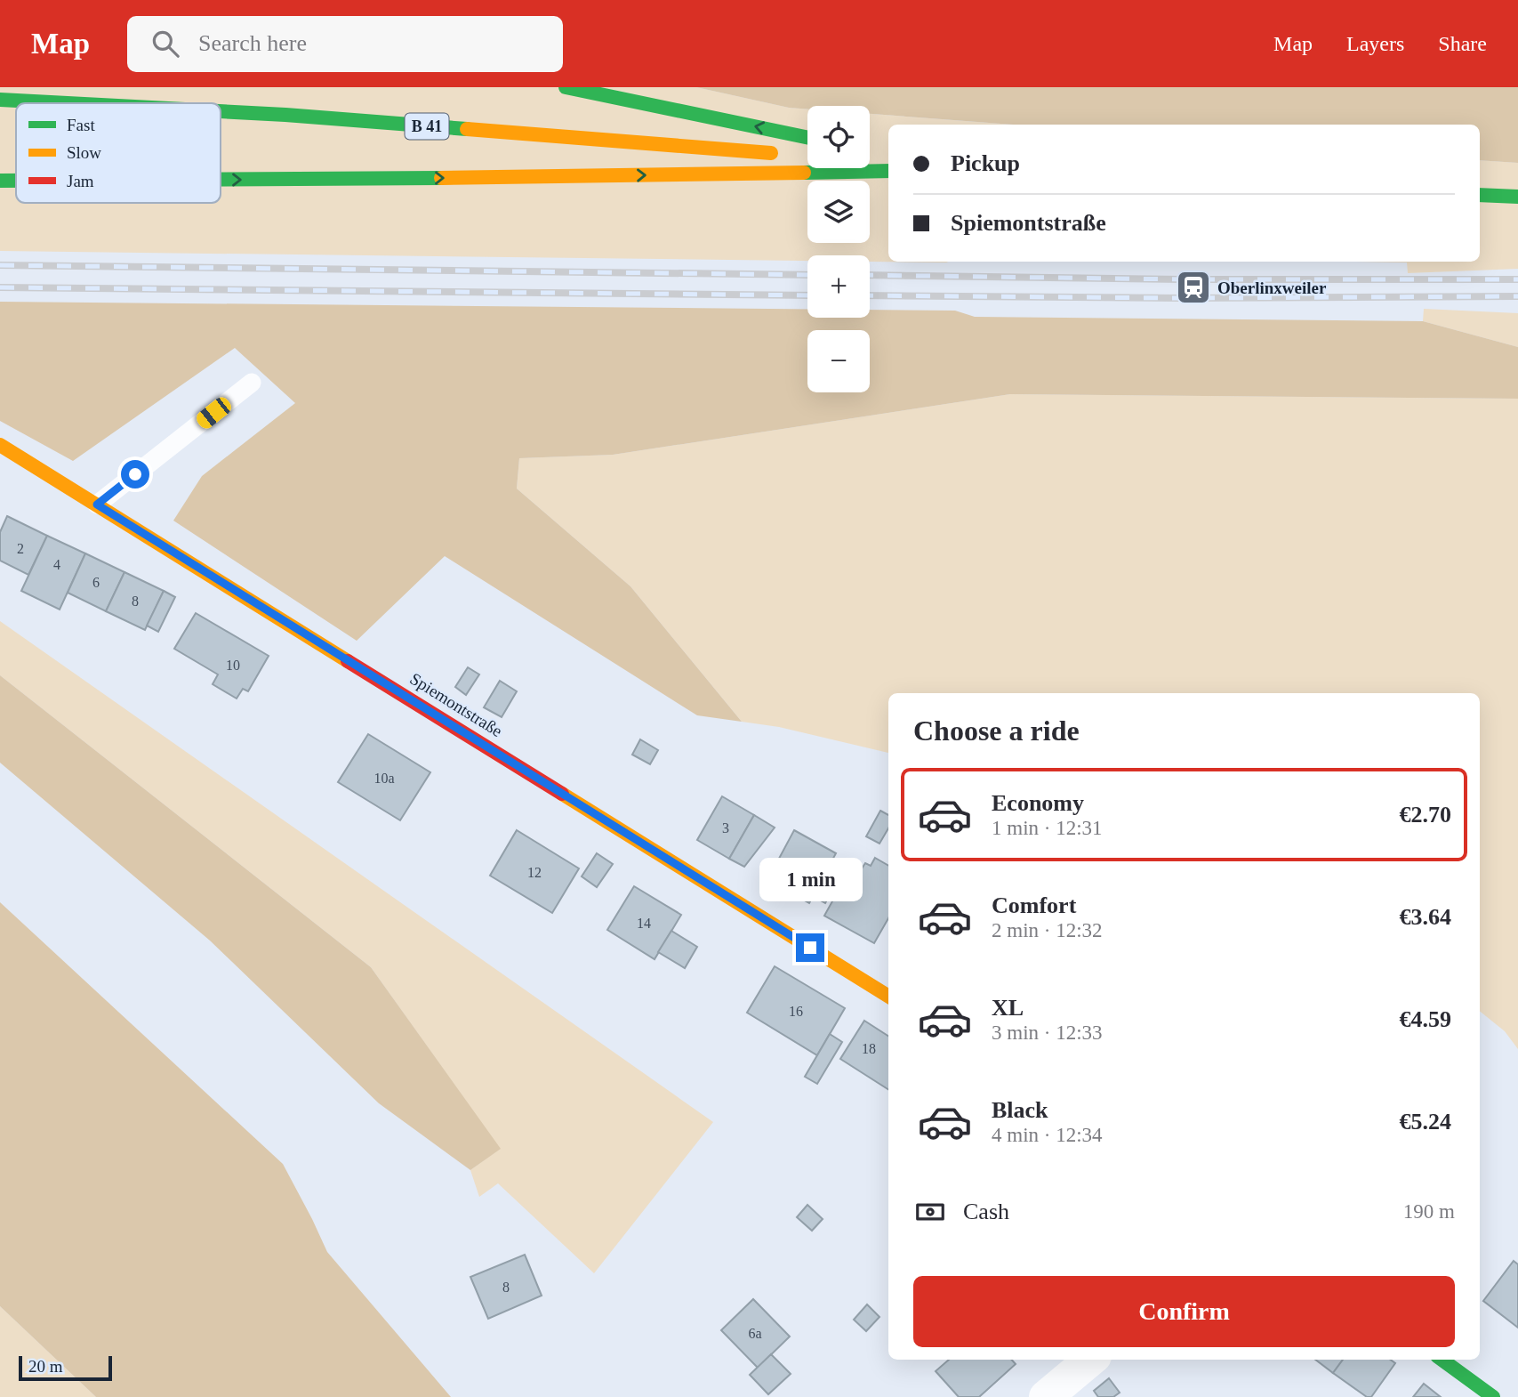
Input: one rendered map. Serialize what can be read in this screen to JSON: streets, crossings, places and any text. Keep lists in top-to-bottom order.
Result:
{
  "streets": {
    "main road": ["B 41", "Spiemontstraße"]
  },
  "places": {
    "station": ["Oberlinxweiler"]
  },
  "house_numbers": [
    "2",
    "4",
    "6",
    "8",
    "10",
    "10a",
    "3",
    "12",
    "14",
    "16",
    "18",
    "8",
    "6a"
  ],
  "legend": ["Fast", "Slow", "Jam"],
  "scale_bar": "20 m",
  "page": {
    "header": "Map",
    "search": "Search here",
    "nav": ["Map", "Layers", "Share"],
    "map_buttons": ["+", "−"],
    "banner": ["Pickup", "Spiemontstraße"],
    "heading": "Choose a ride",
    "list": [
      {
        "name": "Economy",
        "note": "1 min · 12:31",
        "value": "€2.70"
      },
      {
        "name": "Comfort",
        "note": "2 min · 12:32",
        "value": "€3.64"
      },
      {
        "name": "XL",
        "note": "3 min · 12:33",
        "value": "€4.59"
      },
      {
        "name": "Black",
        "note": "4 min · 12:34",
        "value": "€5.24"
      }
    ],
    "bubble": "1 min",
    "pay": ["Cash", "190 m"],
    "buttons": "Confirm",
    "scale": "20 m"
  }
}
